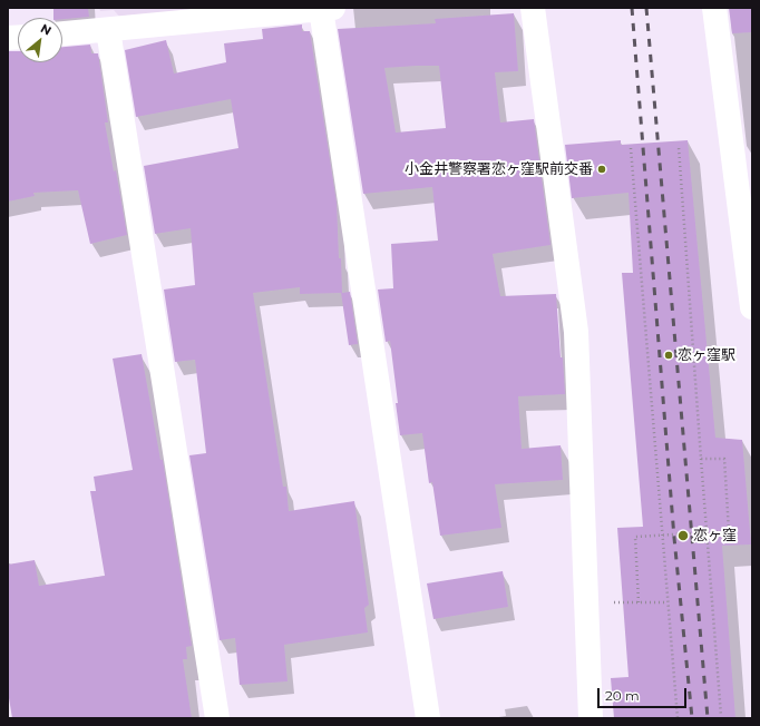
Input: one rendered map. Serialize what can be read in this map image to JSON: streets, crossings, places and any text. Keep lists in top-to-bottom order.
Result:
{
  "places": ["小金井警察署恋ヶ窪駅前交番", "恋ヶ窪駅", "恋ヶ窪"],
  "scale_bar": "20 m",
  "north": "top right"
}
